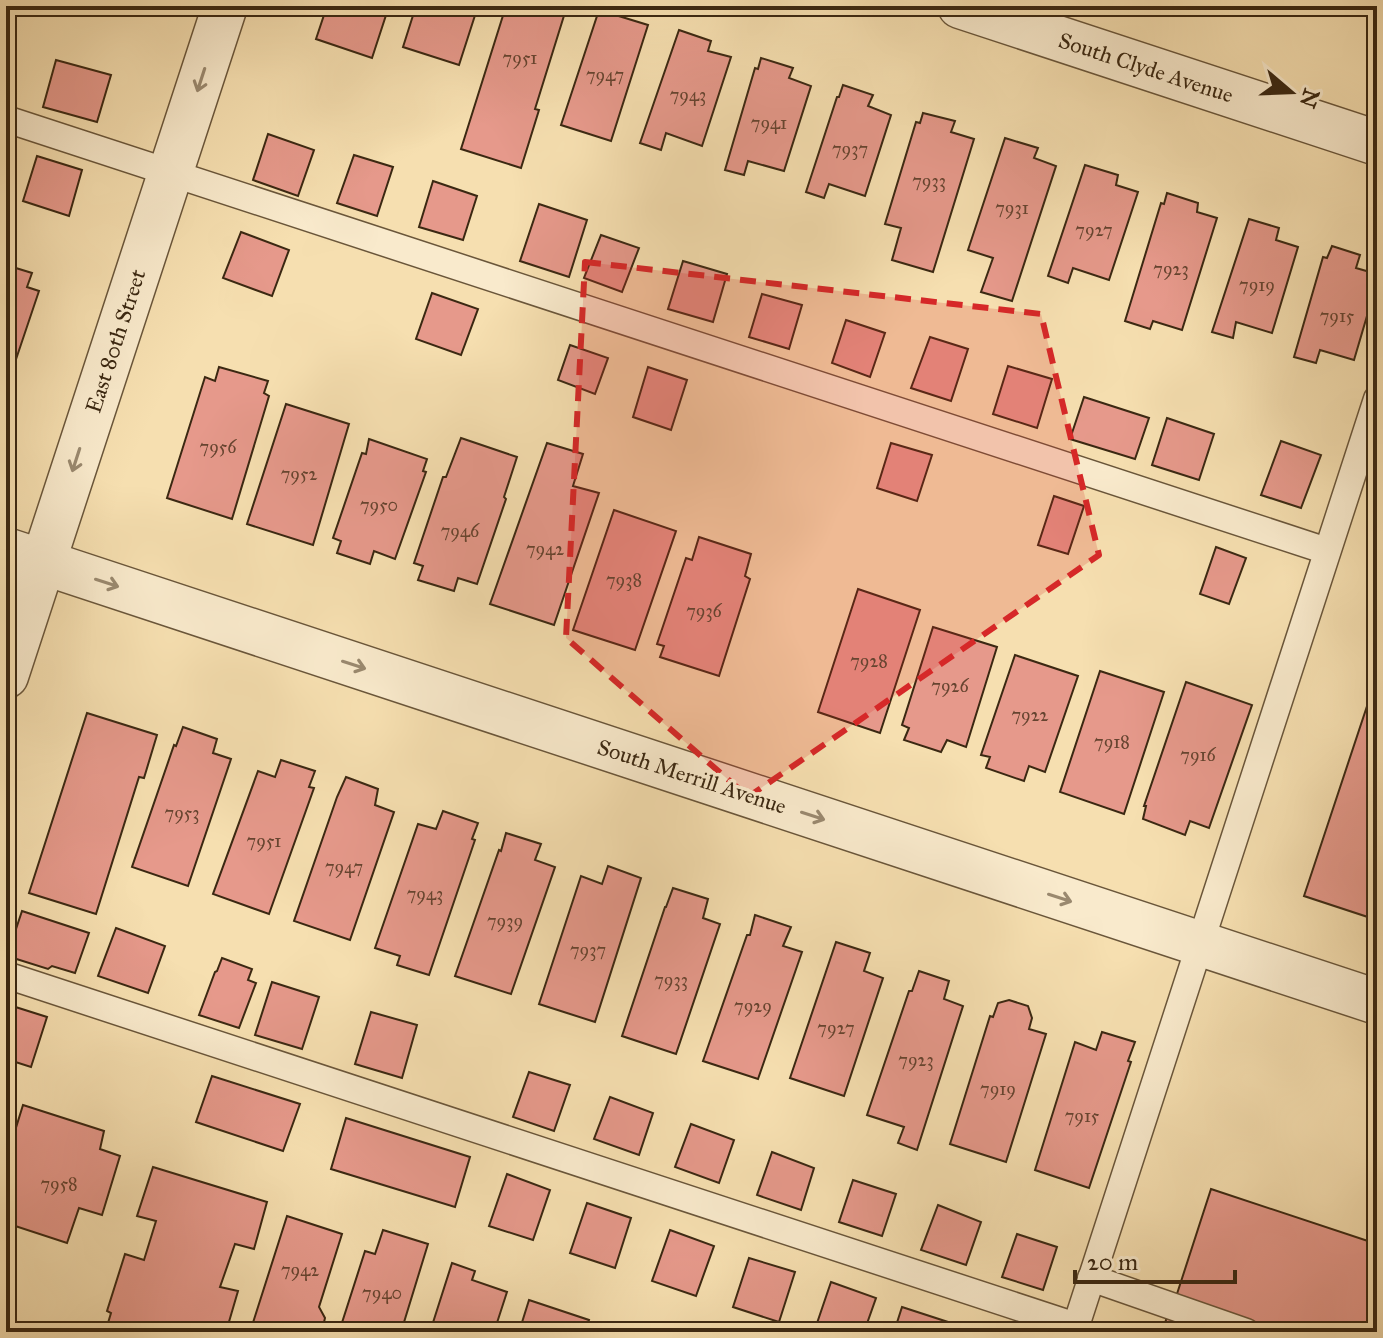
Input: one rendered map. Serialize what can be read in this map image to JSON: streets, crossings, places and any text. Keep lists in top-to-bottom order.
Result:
{
  "streets": {
    "street": ["South Clyde Avenue", "East 80th Street", "South Merrill Avenue"]
  },
  "crossings": [
    ["East 80th Street", "South Merrill Avenue"]
  ],
  "one_way": ["East 80th Street", "South Merrill Avenue"],
  "house_numbers": [
    "7951",
    "7947",
    "7943",
    "7941",
    "7937",
    "7933",
    "7931",
    "7927",
    "7923",
    "7919",
    "7915",
    "7956",
    "7952",
    "7950",
    "7946",
    "7942",
    "7938",
    "7936",
    "7928",
    "7926",
    "7922",
    "7918",
    "7916",
    "7953",
    "7951",
    "7947",
    "7943",
    "7939",
    "7937",
    "7933",
    "7929",
    "7927",
    "7923",
    "7919",
    "7915",
    "7958",
    "7942",
    "7940"
  ],
  "scale_bar": "20 m",
  "north": "right"
}
